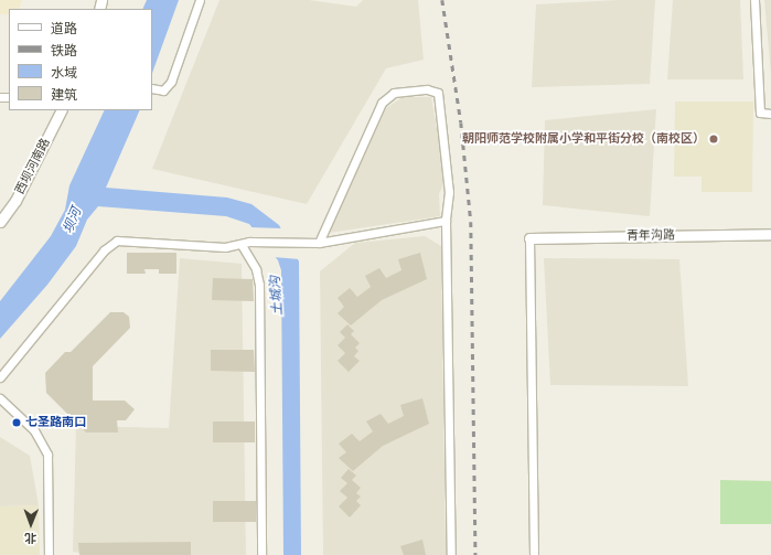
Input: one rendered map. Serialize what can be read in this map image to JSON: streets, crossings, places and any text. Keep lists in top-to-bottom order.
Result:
{
  "streets": {
    "street": ["西坝河南路", "青年沟路"]
  },
  "water": ["坝河", "土城沟"],
  "places": ["朝阳师范学校附属小学和平街分校（南校区）", "七圣路南口"],
  "legend": [
    "道路",
    "铁路",
    "水域",
    "建筑"
  ],
  "north": "bottom"
}
